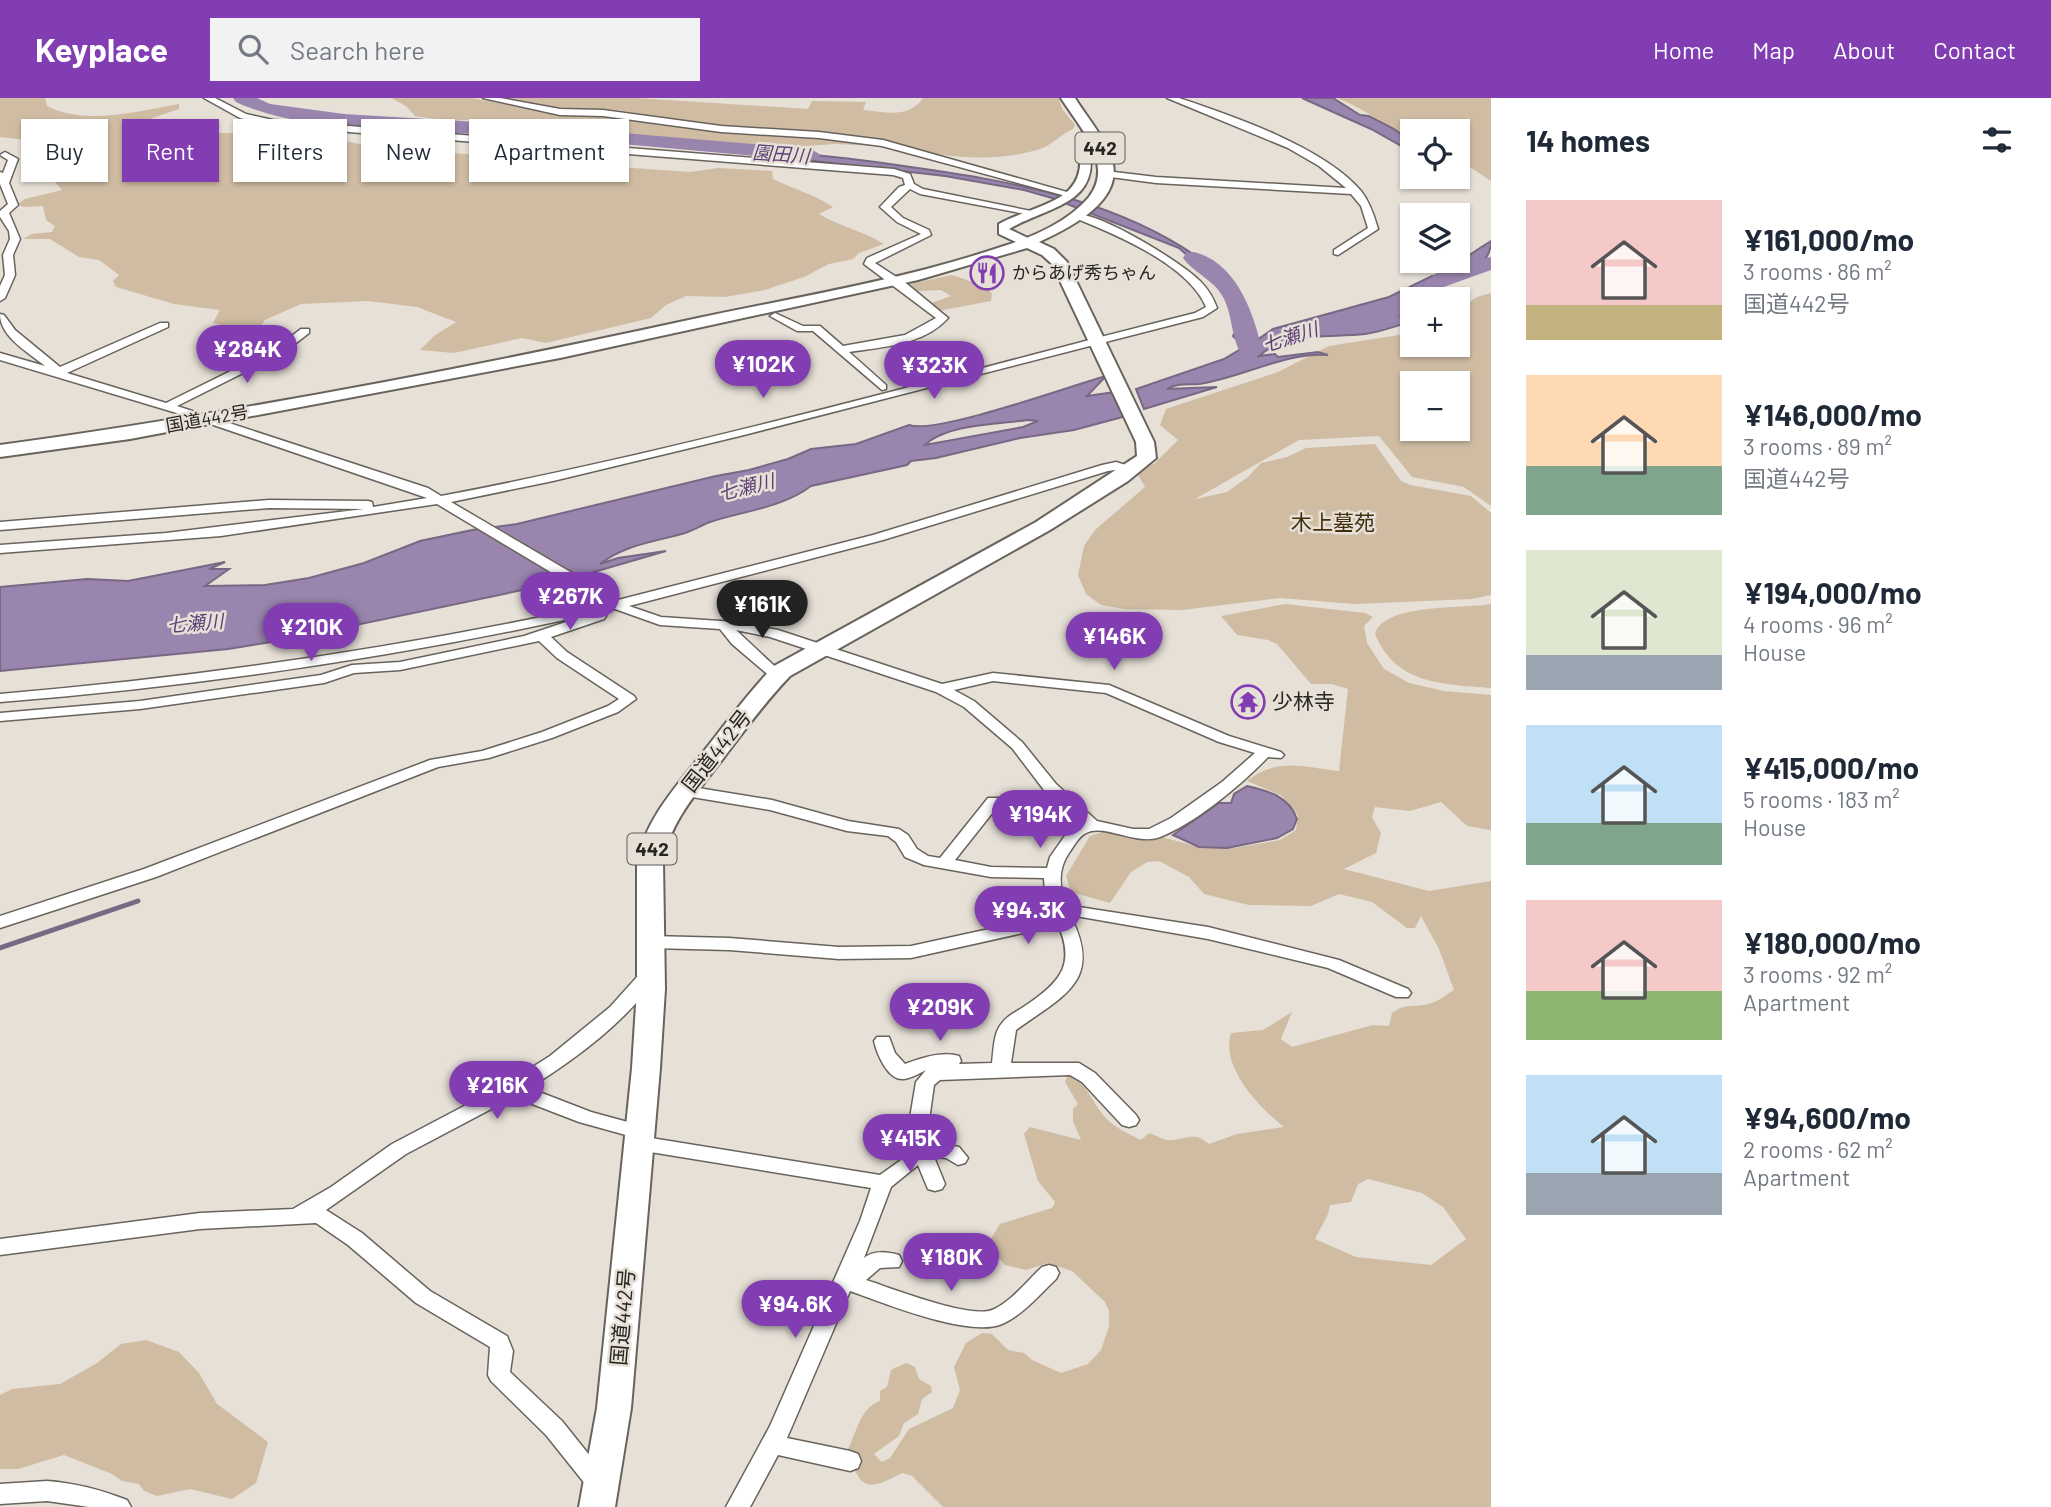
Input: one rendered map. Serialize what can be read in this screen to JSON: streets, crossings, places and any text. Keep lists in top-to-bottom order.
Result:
{
  "streets": {
    "highway": ["442", "国道442号"]
  },
  "crossings": [
    ["442", "国道442号"]
  ],
  "water": ["園田川", "七瀬川"],
  "parks": ["木上墓苑"],
  "places": {
    "restaurant": ["からあげ秀ちゃん"],
    "temple": ["少林寺"]
  },
  "page": {
    "header": "Keyplace",
    "search": "Search here",
    "nav": [
      "Home",
      "Map",
      "About",
      "Contact"
    ],
    "heading": "14 homes",
    "map_buttons": ["+", "−"],
    "chip": [
      "Buy",
      "Rent",
      "Filters",
      "New",
      "Apartment"
    ],
    "list": [
      {
        "name": "¥161,000/mo",
        "note": "3 rooms · 86 m² · 国道442号"
      },
      {
        "name": "¥146,000/mo",
        "note": "3 rooms · 89 m² · 国道442号"
      },
      {
        "name": "¥194,000/mo",
        "note": "4 rooms · 96 m² · House"
      },
      {
        "name": "¥415,000/mo",
        "note": "5 rooms · 183 m² · House"
      },
      {
        "name": "¥180,000/mo",
        "note": "3 rooms · 92 m² · Apartment"
      },
      {
        "name": "¥94,600/mo",
        "note": "2 rooms · 62 m² · Apartment"
      }
    ],
    "price": [
      "¥284K",
      "¥102K",
      "¥323K",
      "¥267K",
      "¥161K",
      "¥210K",
      "¥146K",
      "¥194K",
      "¥94.3K",
      "¥209K",
      "¥216K",
      "¥415K",
      "¥180K",
      "¥94.6K"
    ]
  }
}
